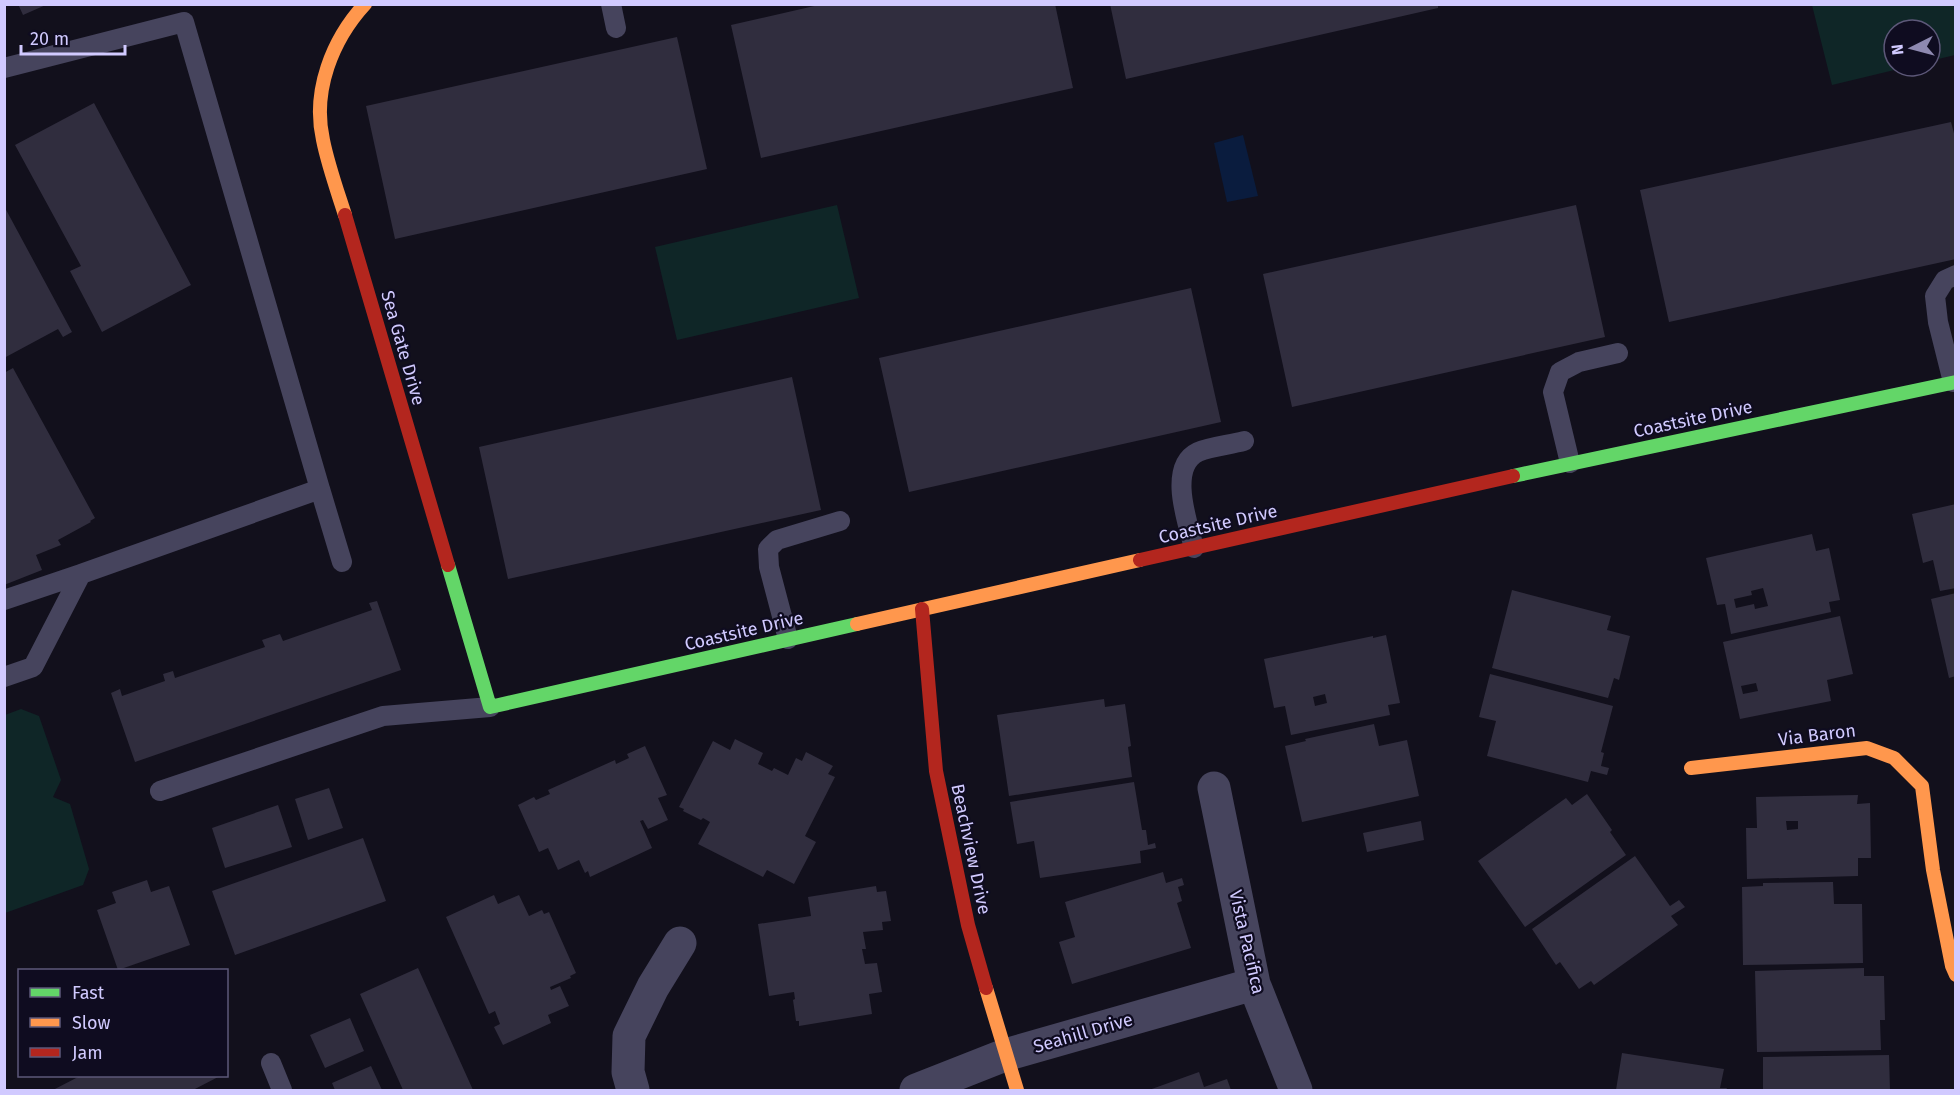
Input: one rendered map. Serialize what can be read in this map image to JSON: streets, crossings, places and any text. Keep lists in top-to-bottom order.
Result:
{
  "streets": {
    "street": [
      "Sea Gate Drive",
      "Coastsite Drive",
      "Via Baron",
      "Beachview Drive",
      "Vista Pacifica",
      "Seahill Drive"
    ]
  },
  "crossings": [
    ["Sea Gate Drive", "Coastsite Drive"],
    ["Coastsite Drive", "Beachview Drive"],
    ["Beachview Drive", "Seahill Drive"],
    ["Vista Pacifica", "Seahill Drive"]
  ],
  "legend": ["Fast", "Slow", "Jam"],
  "scale_bar": "20 m",
  "north": "left"
}
